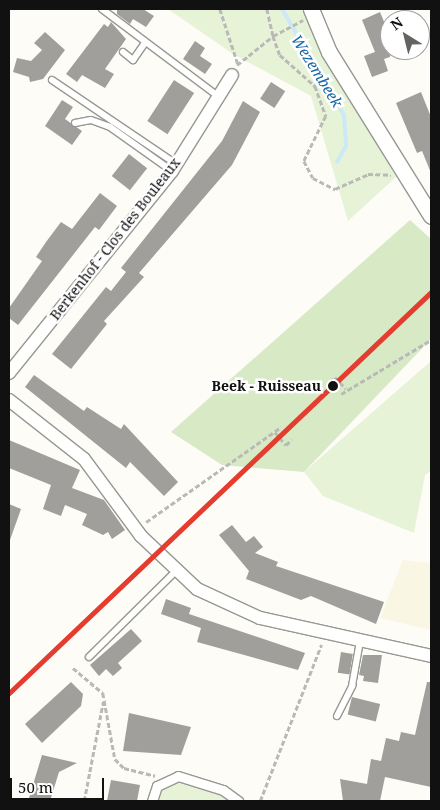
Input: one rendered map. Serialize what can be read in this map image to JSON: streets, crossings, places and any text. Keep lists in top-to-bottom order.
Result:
{
  "streets": {
    "street": ["Berkenhof - Clos des Bouleaux"]
  },
  "water": ["Wezembeek"],
  "places": ["Beek - Ruisseau"],
  "scale_bar": "50 m",
  "north": "top left"
}
